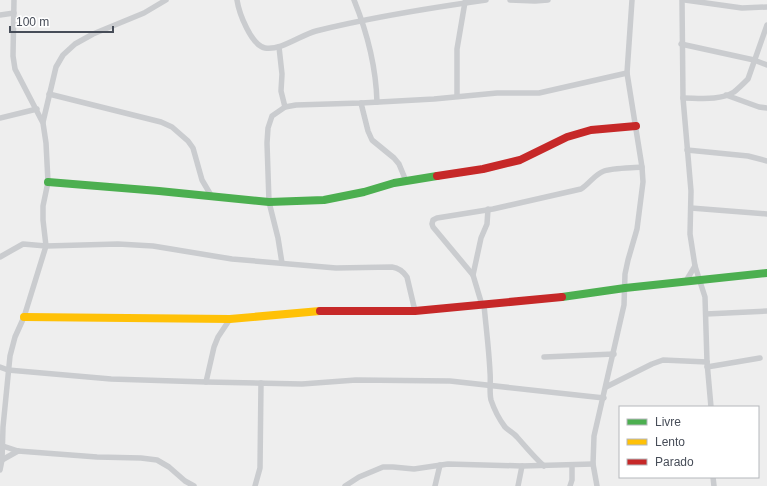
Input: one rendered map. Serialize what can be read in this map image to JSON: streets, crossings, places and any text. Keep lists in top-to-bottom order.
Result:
{
  "legend": ["Livre", "Lento", "Parado"],
  "scale_bar": "100 m"
}
